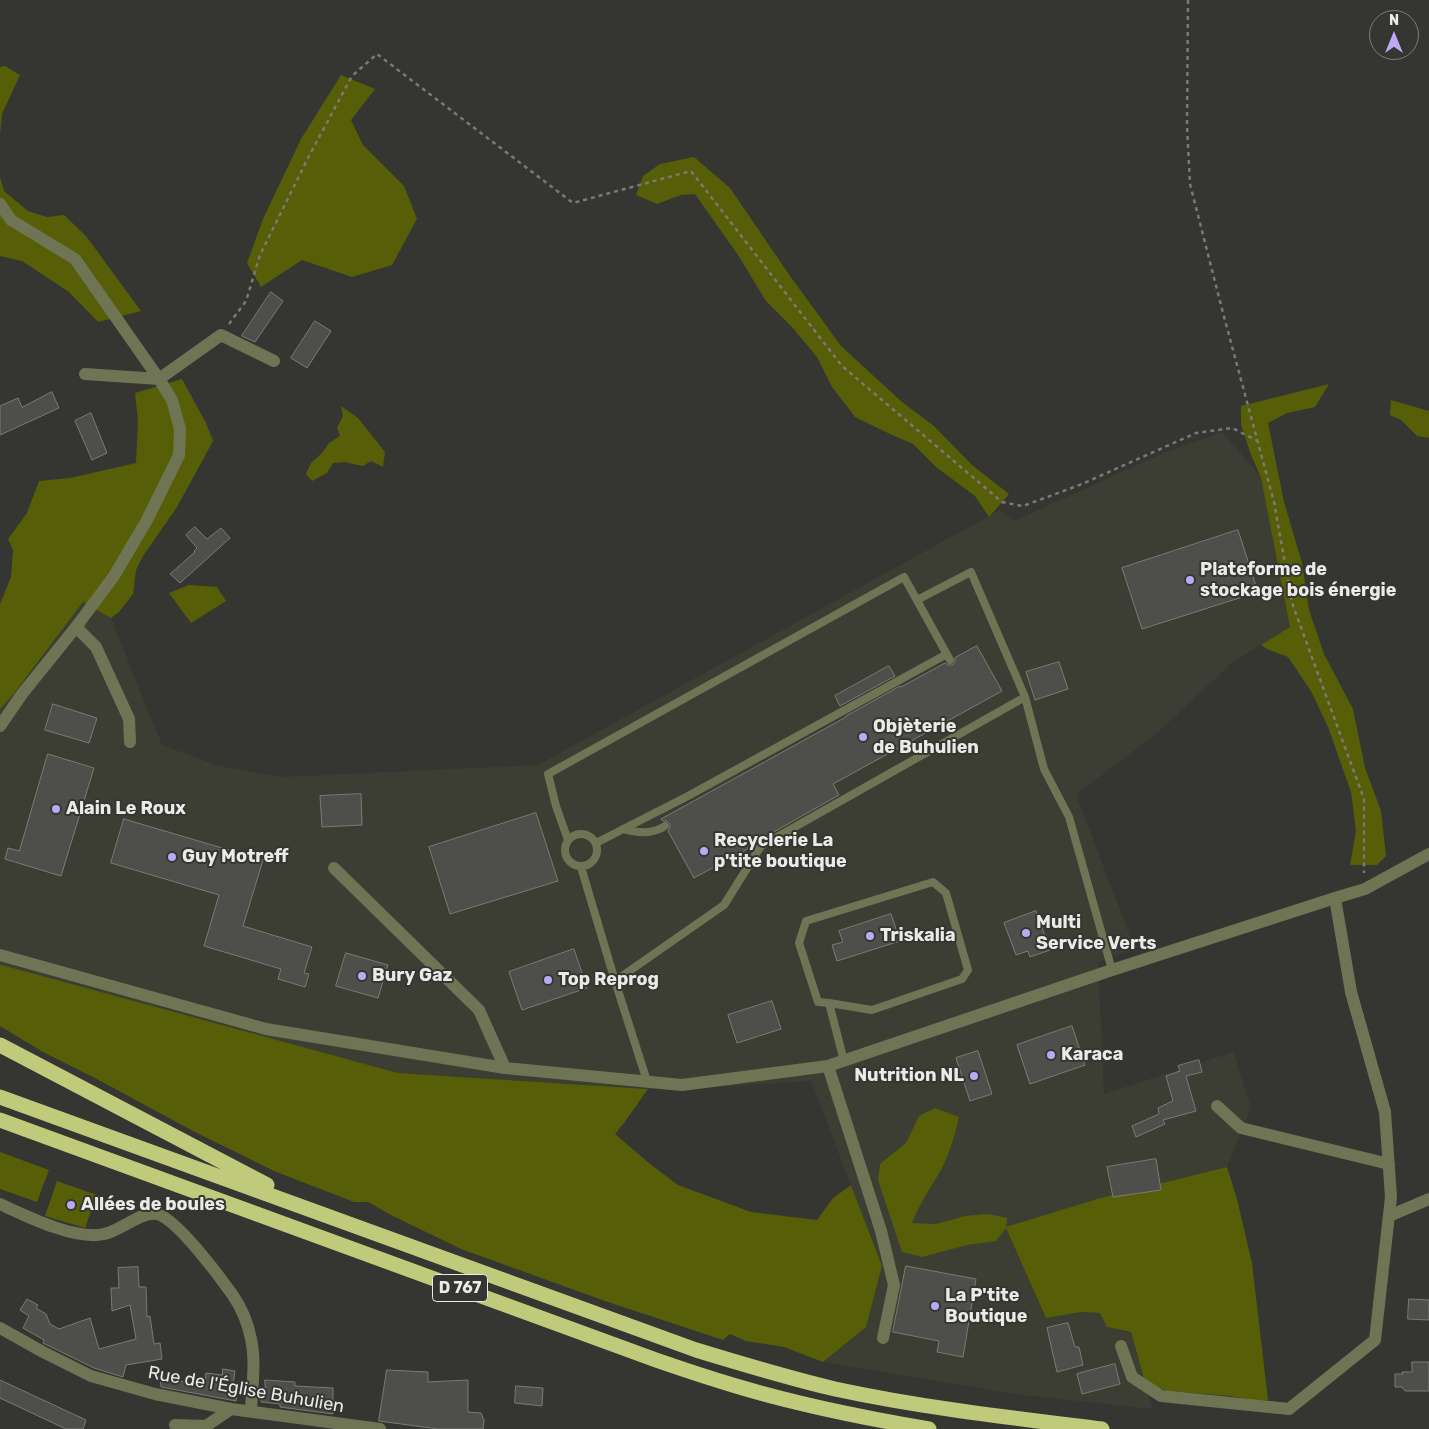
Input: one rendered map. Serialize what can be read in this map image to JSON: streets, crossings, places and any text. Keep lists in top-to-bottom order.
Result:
{
  "streets": {
    "highway": ["D 767"],
    "street": ["Rue de l'Église Buhulien"]
  },
  "places": [
    "Plateforme de stockage bois énergie",
    "Objèterie de Buhulien",
    "Alain Le Roux",
    "Recyclerie La p'tite boutique",
    "Guy Motreff",
    "Multi Service Verts",
    "Triskalia",
    "Bury Gaz",
    "Top Reprog",
    "Karaca",
    "Nutrition NL",
    "Allées de boules",
    "La P'tite Boutique"
  ],
  "north": "top"
}
